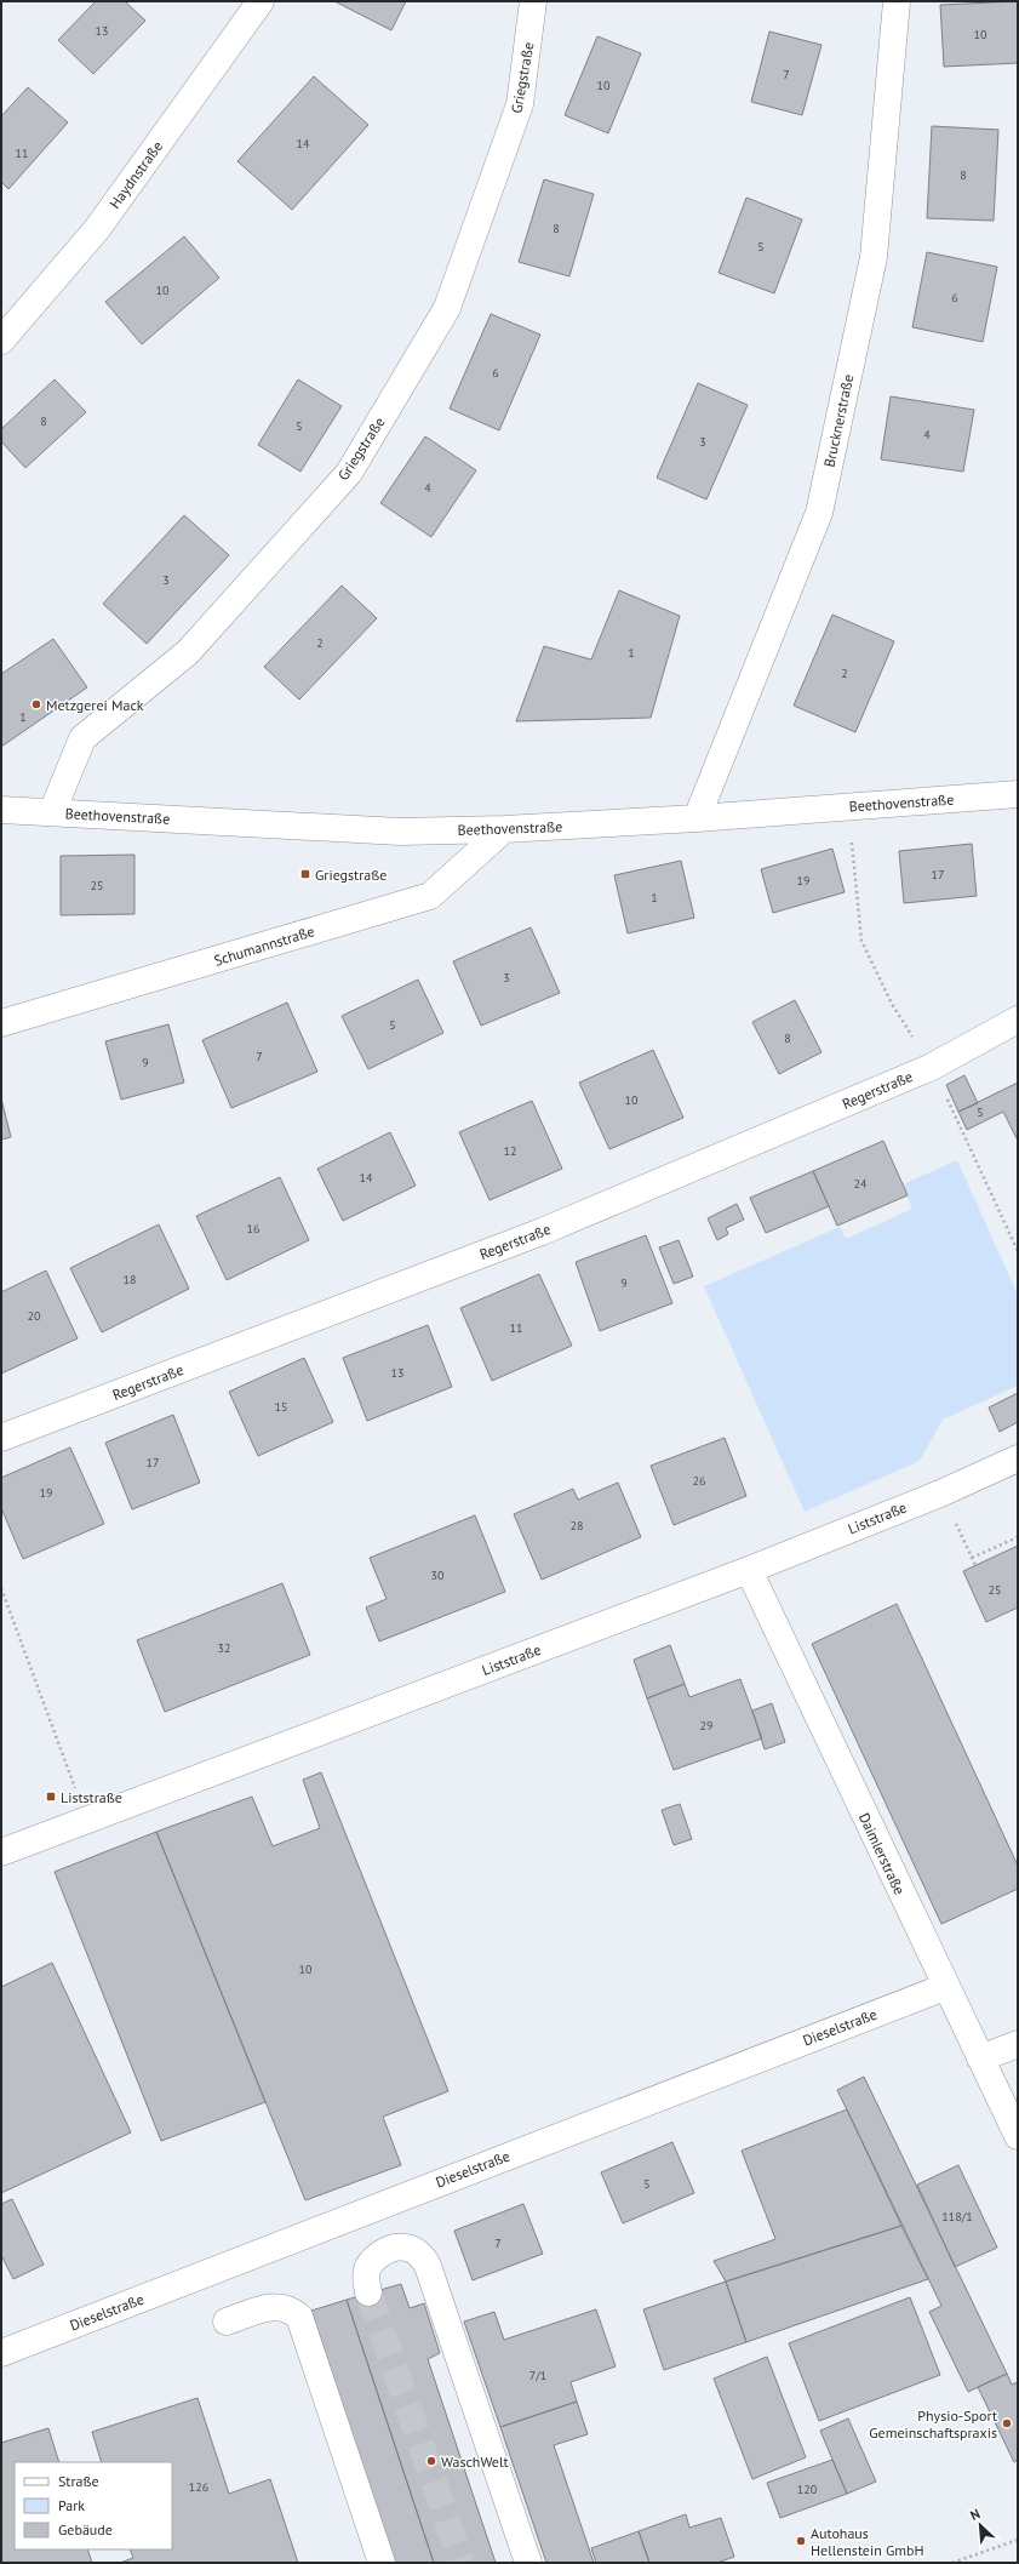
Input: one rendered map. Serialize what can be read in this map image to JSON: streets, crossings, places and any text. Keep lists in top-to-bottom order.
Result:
{
  "streets": {
    "street": [
      "Griegstraße",
      "Haydnstraße",
      "Brucknerstraße",
      "Beethovenstraße",
      "Schumannstraße",
      "Regerstraße",
      "Liststraße",
      "Daimlerstraße",
      "Dieselstraße"
    ]
  },
  "crossings": [
    ["Griegstraße", "Beethovenstraße"],
    ["Brucknerstraße", "Beethovenstraße"],
    ["Beethovenstraße", "Schumannstraße"],
    ["Liststraße", "Daimlerstraße"],
    ["Daimlerstraße", "Dieselstraße"]
  ],
  "places": {
    "other": [
      "Metzgerei Mack",
      "Physio-Sport Gemeinschaftspraxis",
      "WaschWelt",
      "Autohaus Hellenstein GmbH"
    ],
    "transit": ["Griegstraße", "Liststraße"]
  },
  "house_numbers": [
    "13",
    "10",
    "7",
    "10",
    "14",
    "11",
    "8",
    "8",
    "5",
    "10",
    "6",
    "6",
    "8",
    "5",
    "4",
    "3",
    "4",
    "3",
    "2",
    "1",
    "2",
    "1",
    "17",
    "19",
    "25",
    "1",
    "3",
    "5",
    "8",
    "7",
    "9",
    "10",
    "5",
    "12",
    "14",
    "24",
    "16",
    "18",
    "9",
    "20",
    "11",
    "13",
    "15",
    "17",
    "26",
    "19",
    "28",
    "30",
    "25",
    "32",
    "29",
    "10",
    "5",
    "118/1",
    "7",
    "7/1",
    "126",
    "120"
  ],
  "legend": ["Straße", "Park", "Gebäude"],
  "north": "top left"
}
